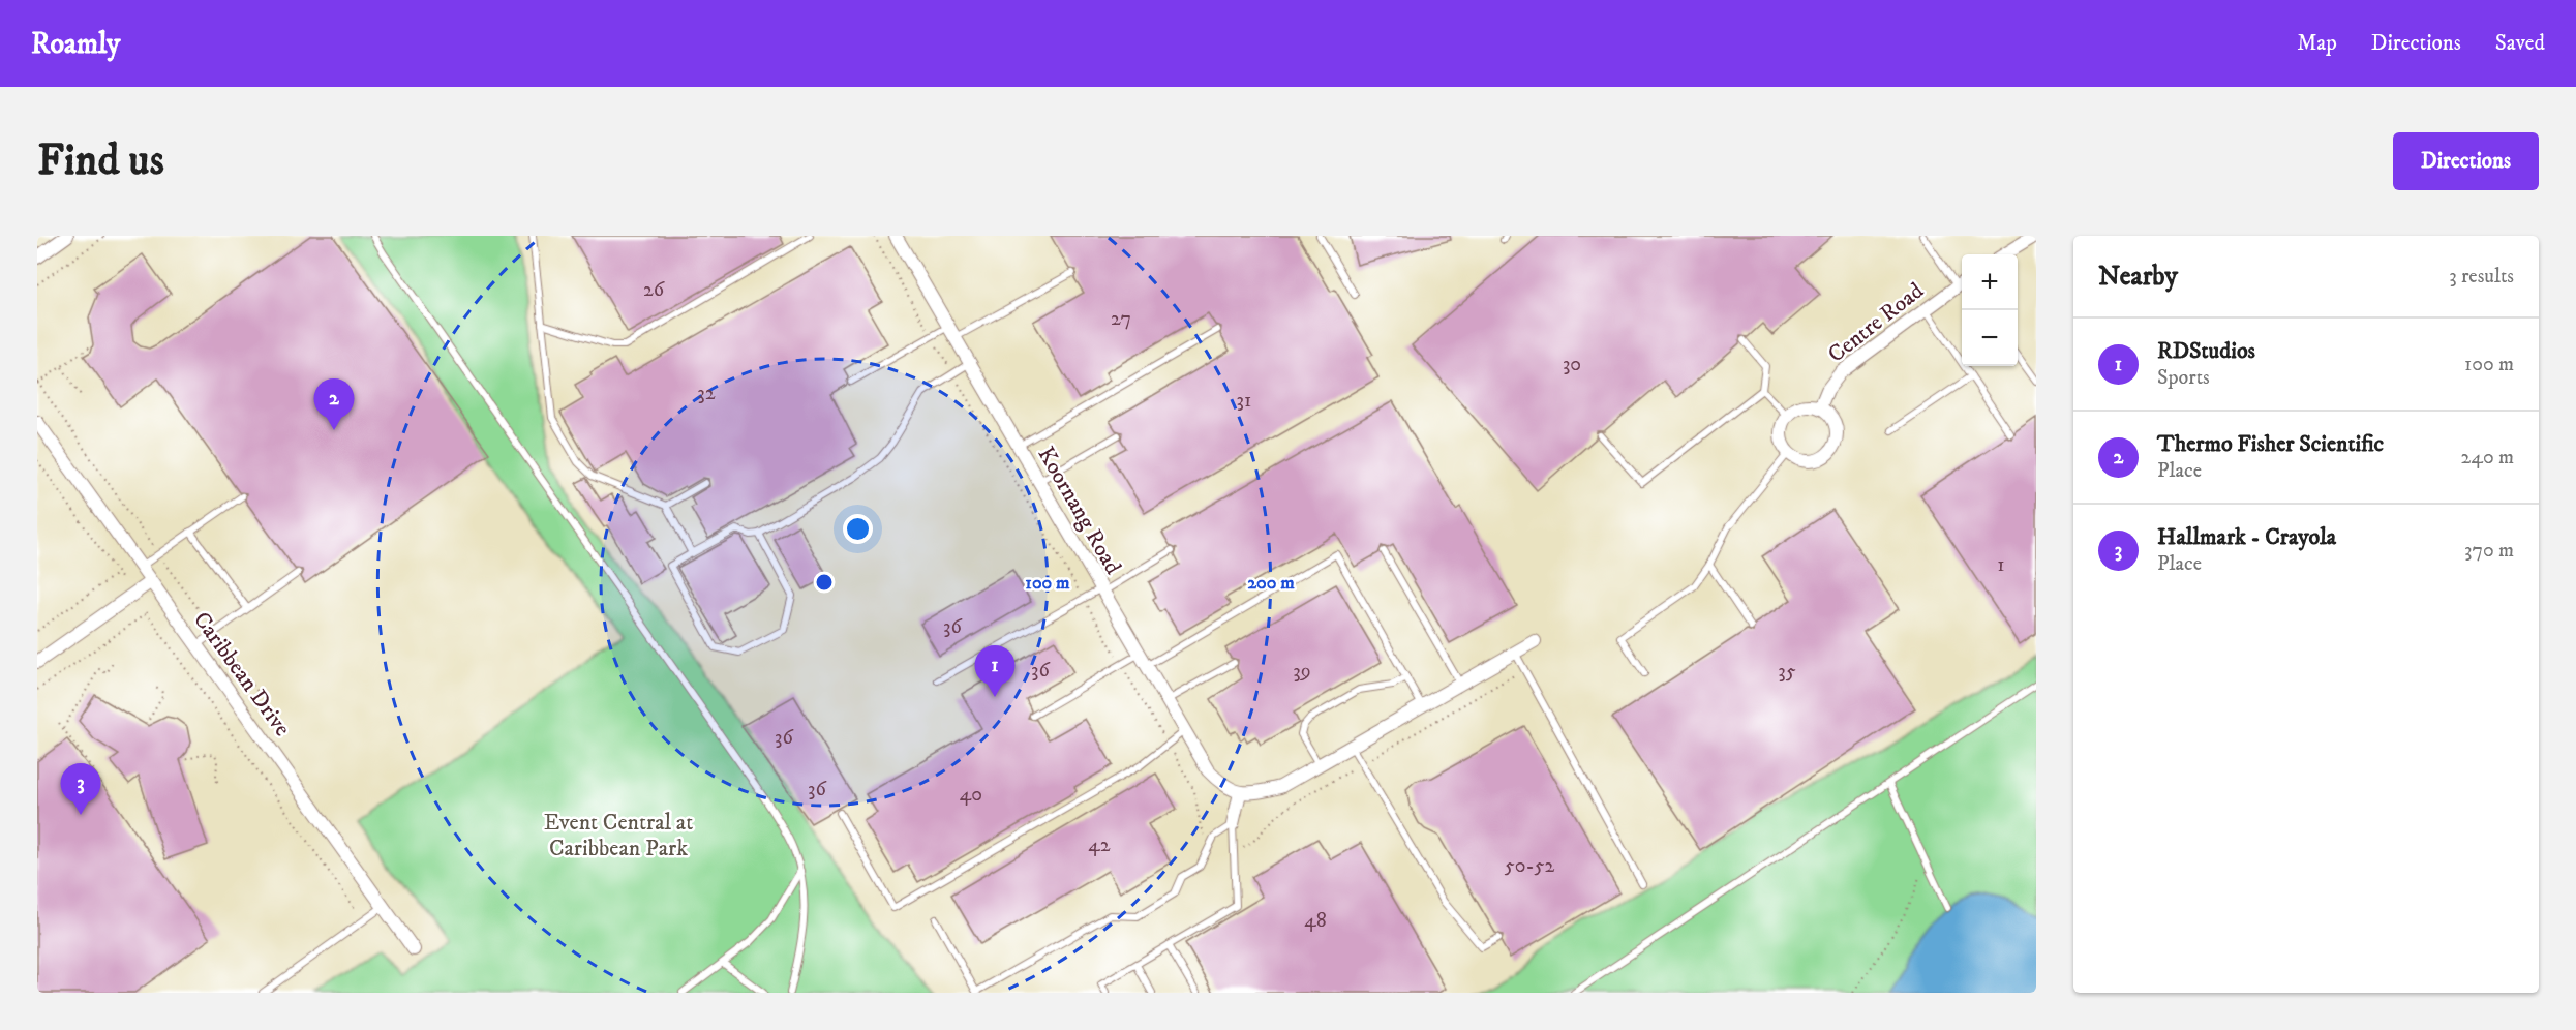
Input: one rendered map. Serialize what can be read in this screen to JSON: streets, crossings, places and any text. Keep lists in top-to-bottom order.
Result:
{
  "streets": {
    "street": ["Centre Road", "Koornang Road", "Caribbean Drive"]
  },
  "parks": ["Event Central at Caribbean Park"],
  "house_numbers": [
    "26",
    "27",
    "30",
    "32",
    "31",
    "1",
    "36",
    "36",
    "39",
    "35",
    "36",
    "36",
    "40",
    "42",
    "50-52",
    "48"
  ],
  "page": {
    "header": "Roamly",
    "nav": ["Map", "Directions", "Saved"],
    "buttons": "Directions",
    "title": "Find us",
    "heading": ["Nearby", "3 results"],
    "map_buttons": ["+", "−"],
    "list": [
      {
        "mark": "1",
        "name": "RDStudios",
        "note": "Sports",
        "value": "100 m"
      },
      {
        "mark": "2",
        "name": "Thermo Fisher Scientific",
        "note": "Place",
        "value": "240 m"
      },
      {
        "mark": "3",
        "name": "Hallmark - Crayola",
        "note": "Place",
        "value": "370 m"
      }
    ],
    "pins": ["2", "1", "3"]
  },
  "rings": ["100 m", "200 m"]
}
